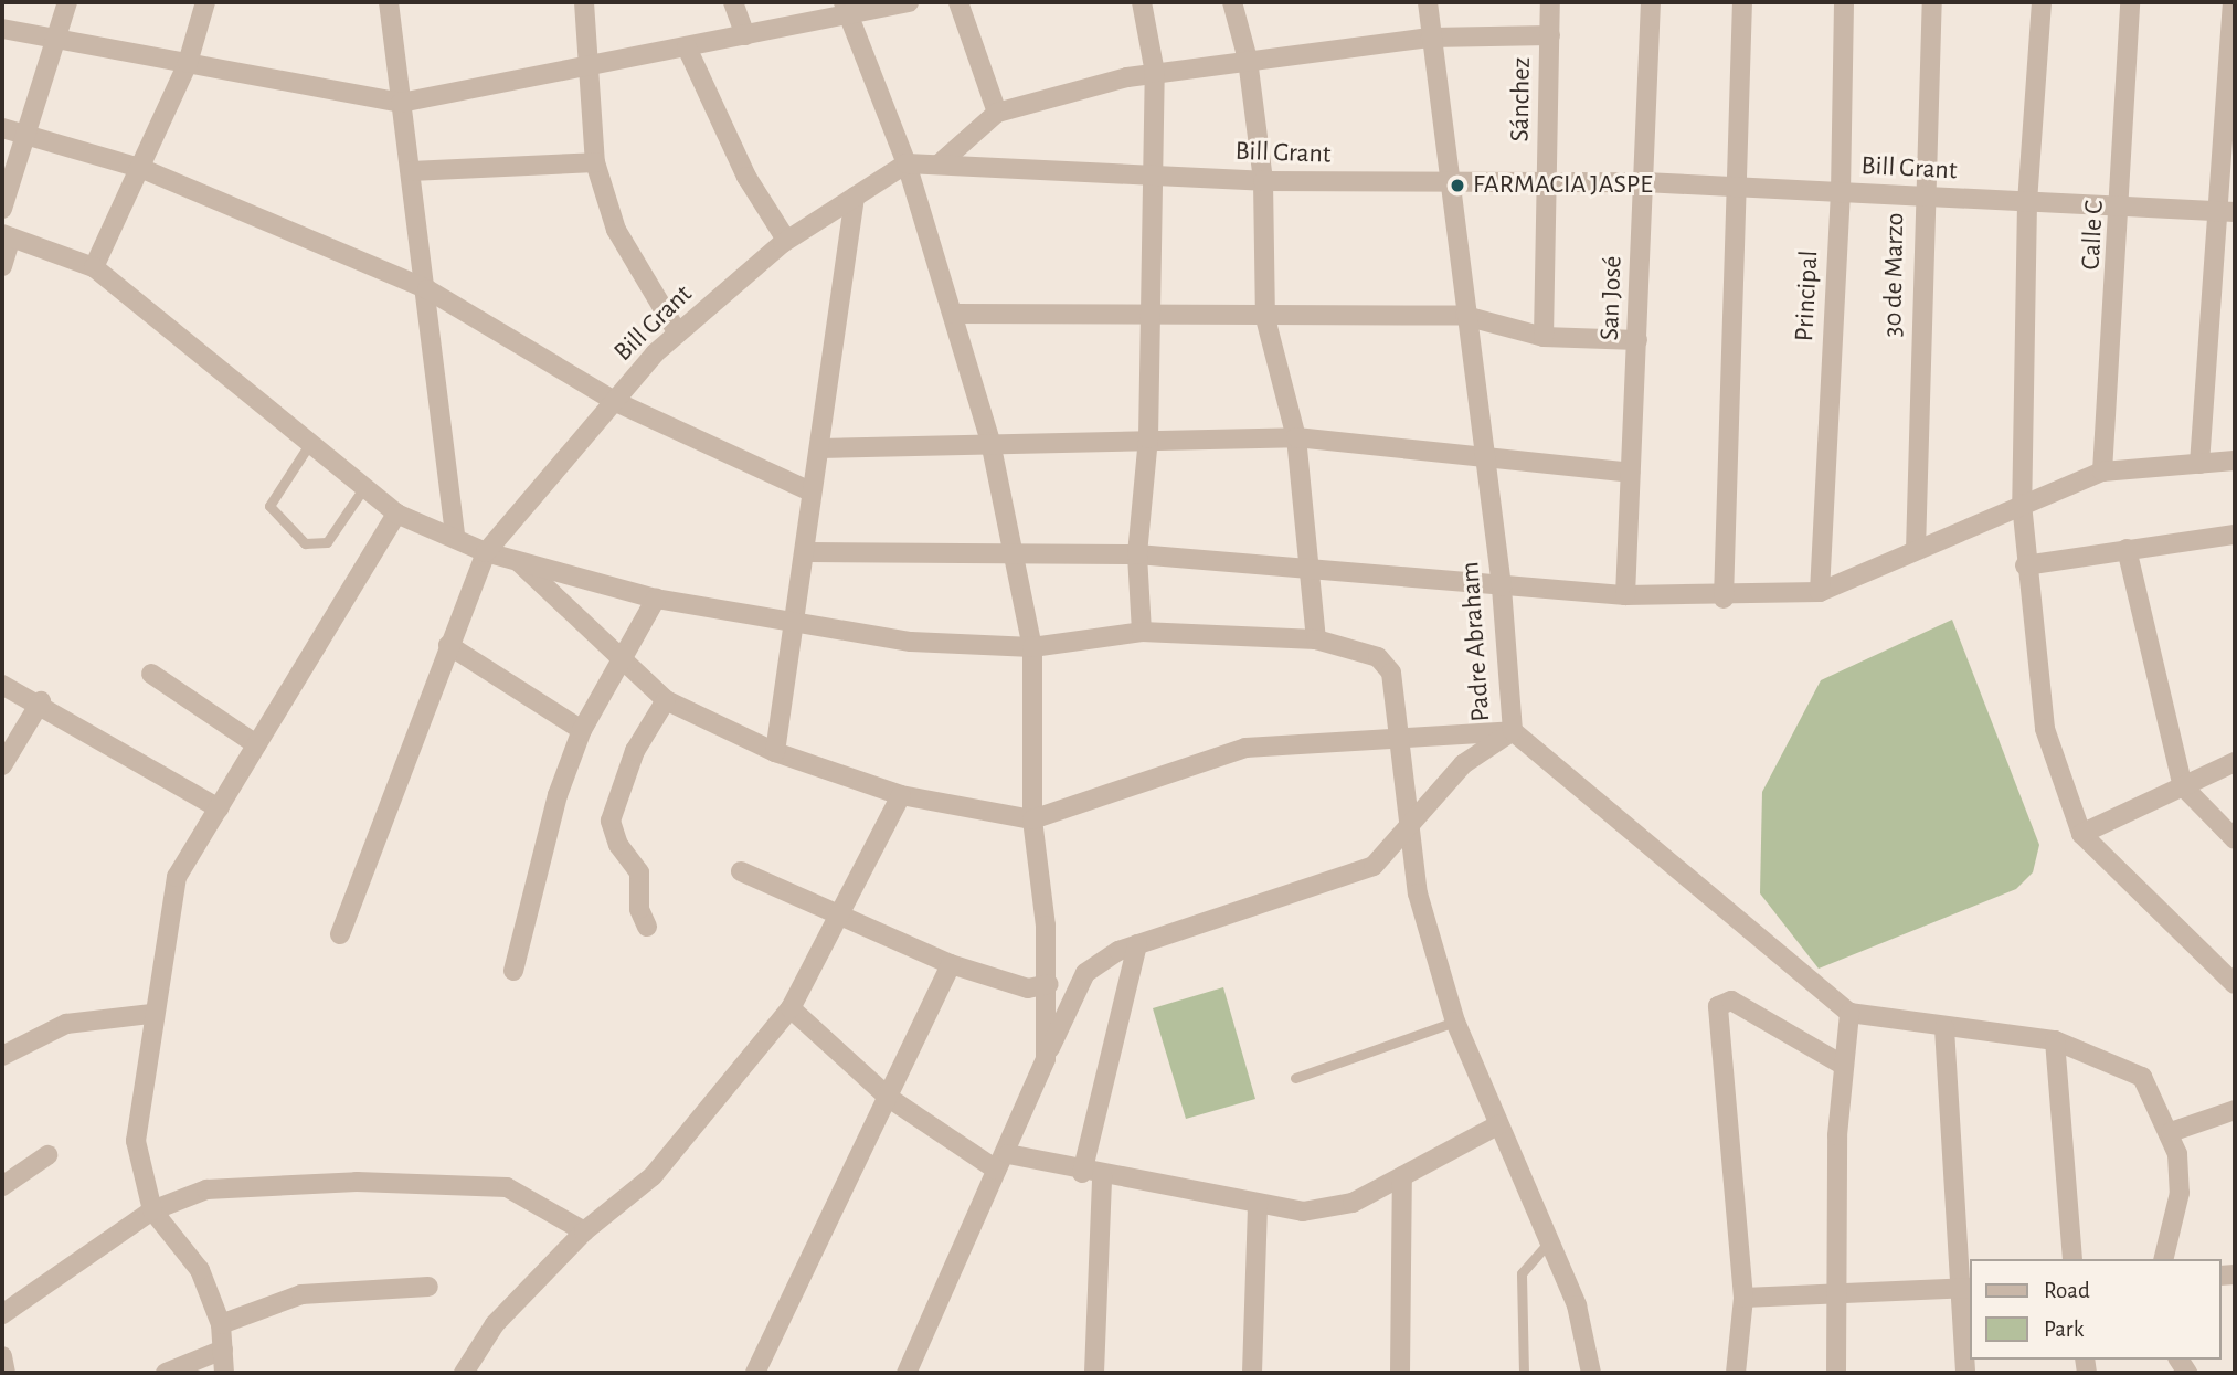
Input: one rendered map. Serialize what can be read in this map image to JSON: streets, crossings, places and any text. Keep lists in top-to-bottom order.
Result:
{
  "streets": {
    "street": [
      "Sánchez",
      "Bill Grant",
      "Calle C",
      "30 de Marzo",
      "Principal",
      "San José",
      "Padre Abraham"
    ]
  },
  "crossings": [
    ["Sánchez", "Bill Grant"],
    ["Bill Grant", "Calle C"],
    ["Bill Grant", "30 de Marzo"],
    ["Bill Grant", "Principal"],
    ["Bill Grant", "San José"],
    ["Bill Grant", "Padre Abraham"]
  ],
  "places": ["FARMACIA JASPE"],
  "legend": ["Road", "Park"]
}
